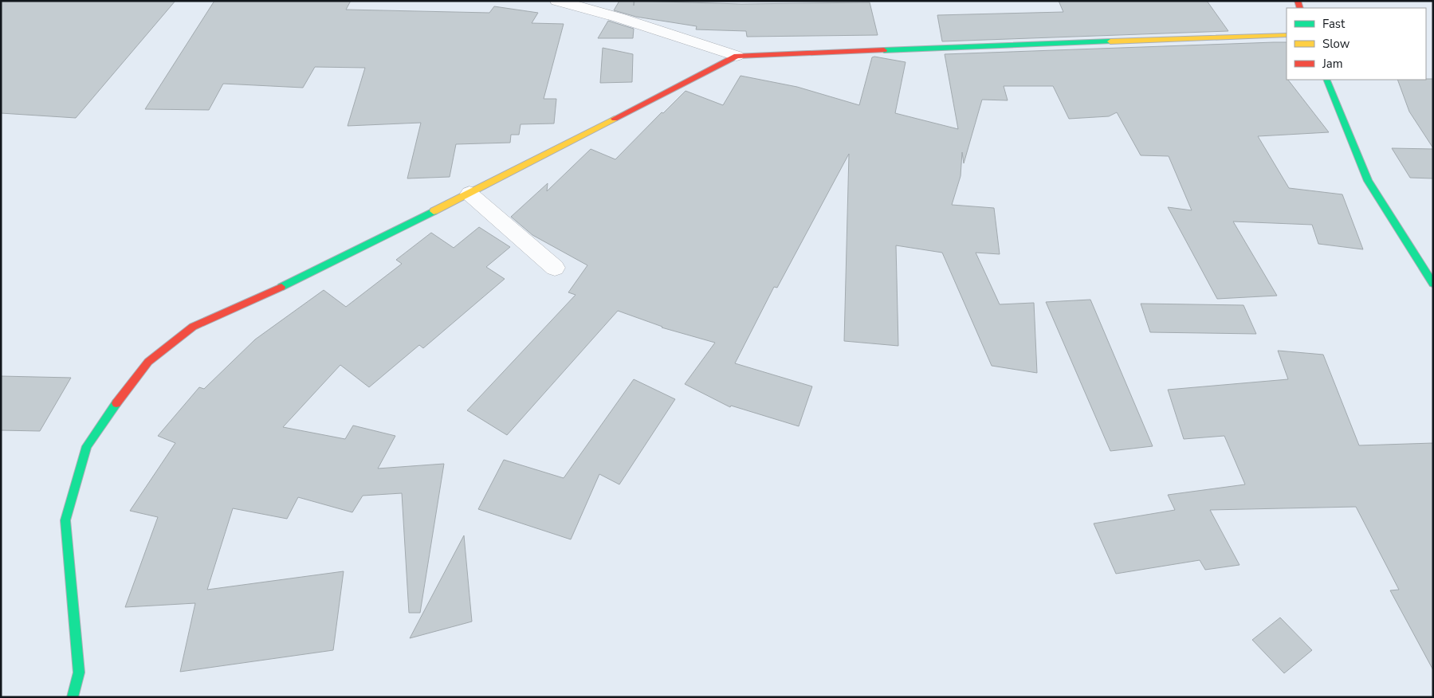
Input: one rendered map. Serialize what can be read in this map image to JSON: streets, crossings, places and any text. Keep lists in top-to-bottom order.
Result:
{
  "legend": ["Fast", "Slow", "Jam"]
}
